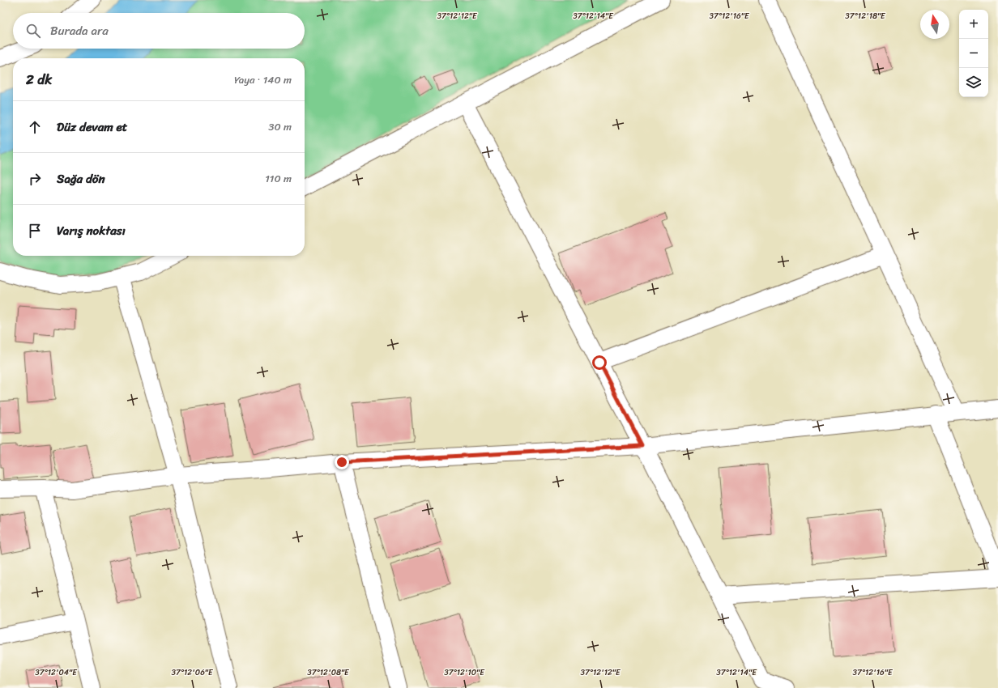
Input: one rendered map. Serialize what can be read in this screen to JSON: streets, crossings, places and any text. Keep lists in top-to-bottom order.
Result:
{
  "north": "top",
  "page": {
    "map_buttons": ["+", "−"],
    "search": "Burada ara",
    "heading": ["2 dk", "Yaya · 140 m"],
    "list": [
      ["Düz devam et", "30 m"],
      ["Sağa dön", "110 m"],
      "Varış noktası"
    ]
  },
  "coordinates": [
    "37°12'12\"E",
    "37°12'14\"E",
    "37°12'16\"E",
    "37°12'18\"E",
    "37°12'04\"E",
    "37°12'06\"E",
    "37°12'08\"E",
    "37°12'10\"E"
  ]
}
